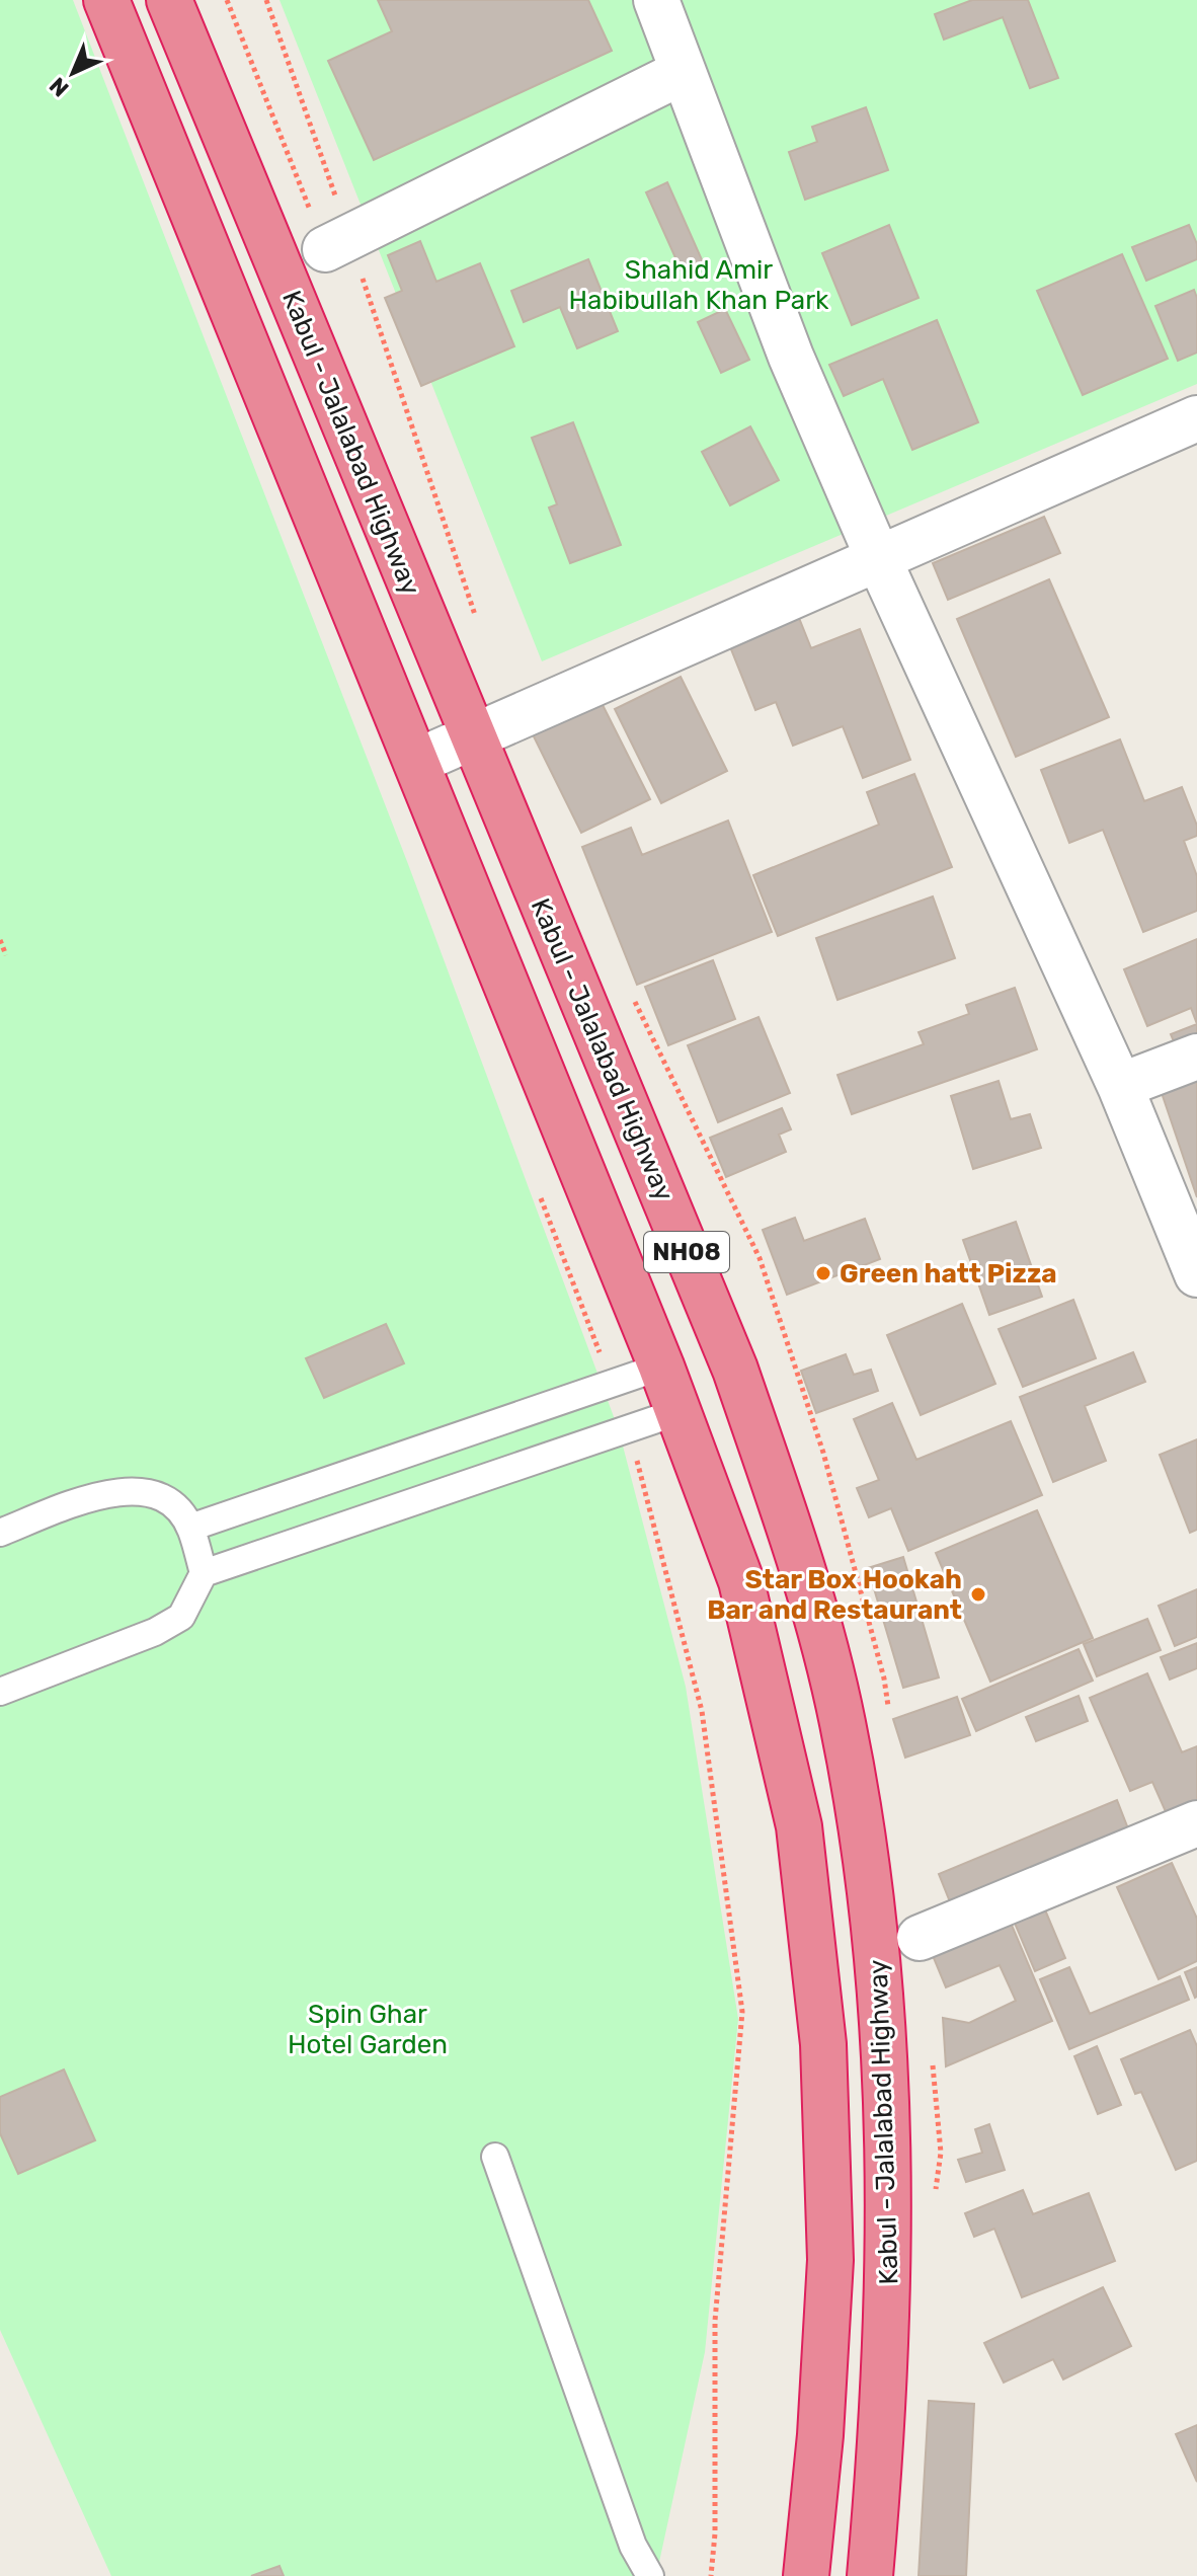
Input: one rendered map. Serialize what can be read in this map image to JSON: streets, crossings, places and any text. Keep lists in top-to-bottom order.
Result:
{
  "streets": {
    "highway": ["Kabul - Jalalabad Highway", "NH08"]
  },
  "parks": ["Shahid Amir Habibullah Khan Park", "Spin Ghar Hotel Garden"],
  "places": ["Green hatt Pizza", "Star Box Hookah Bar and Restaurant"],
  "north": "bottom left"
}
